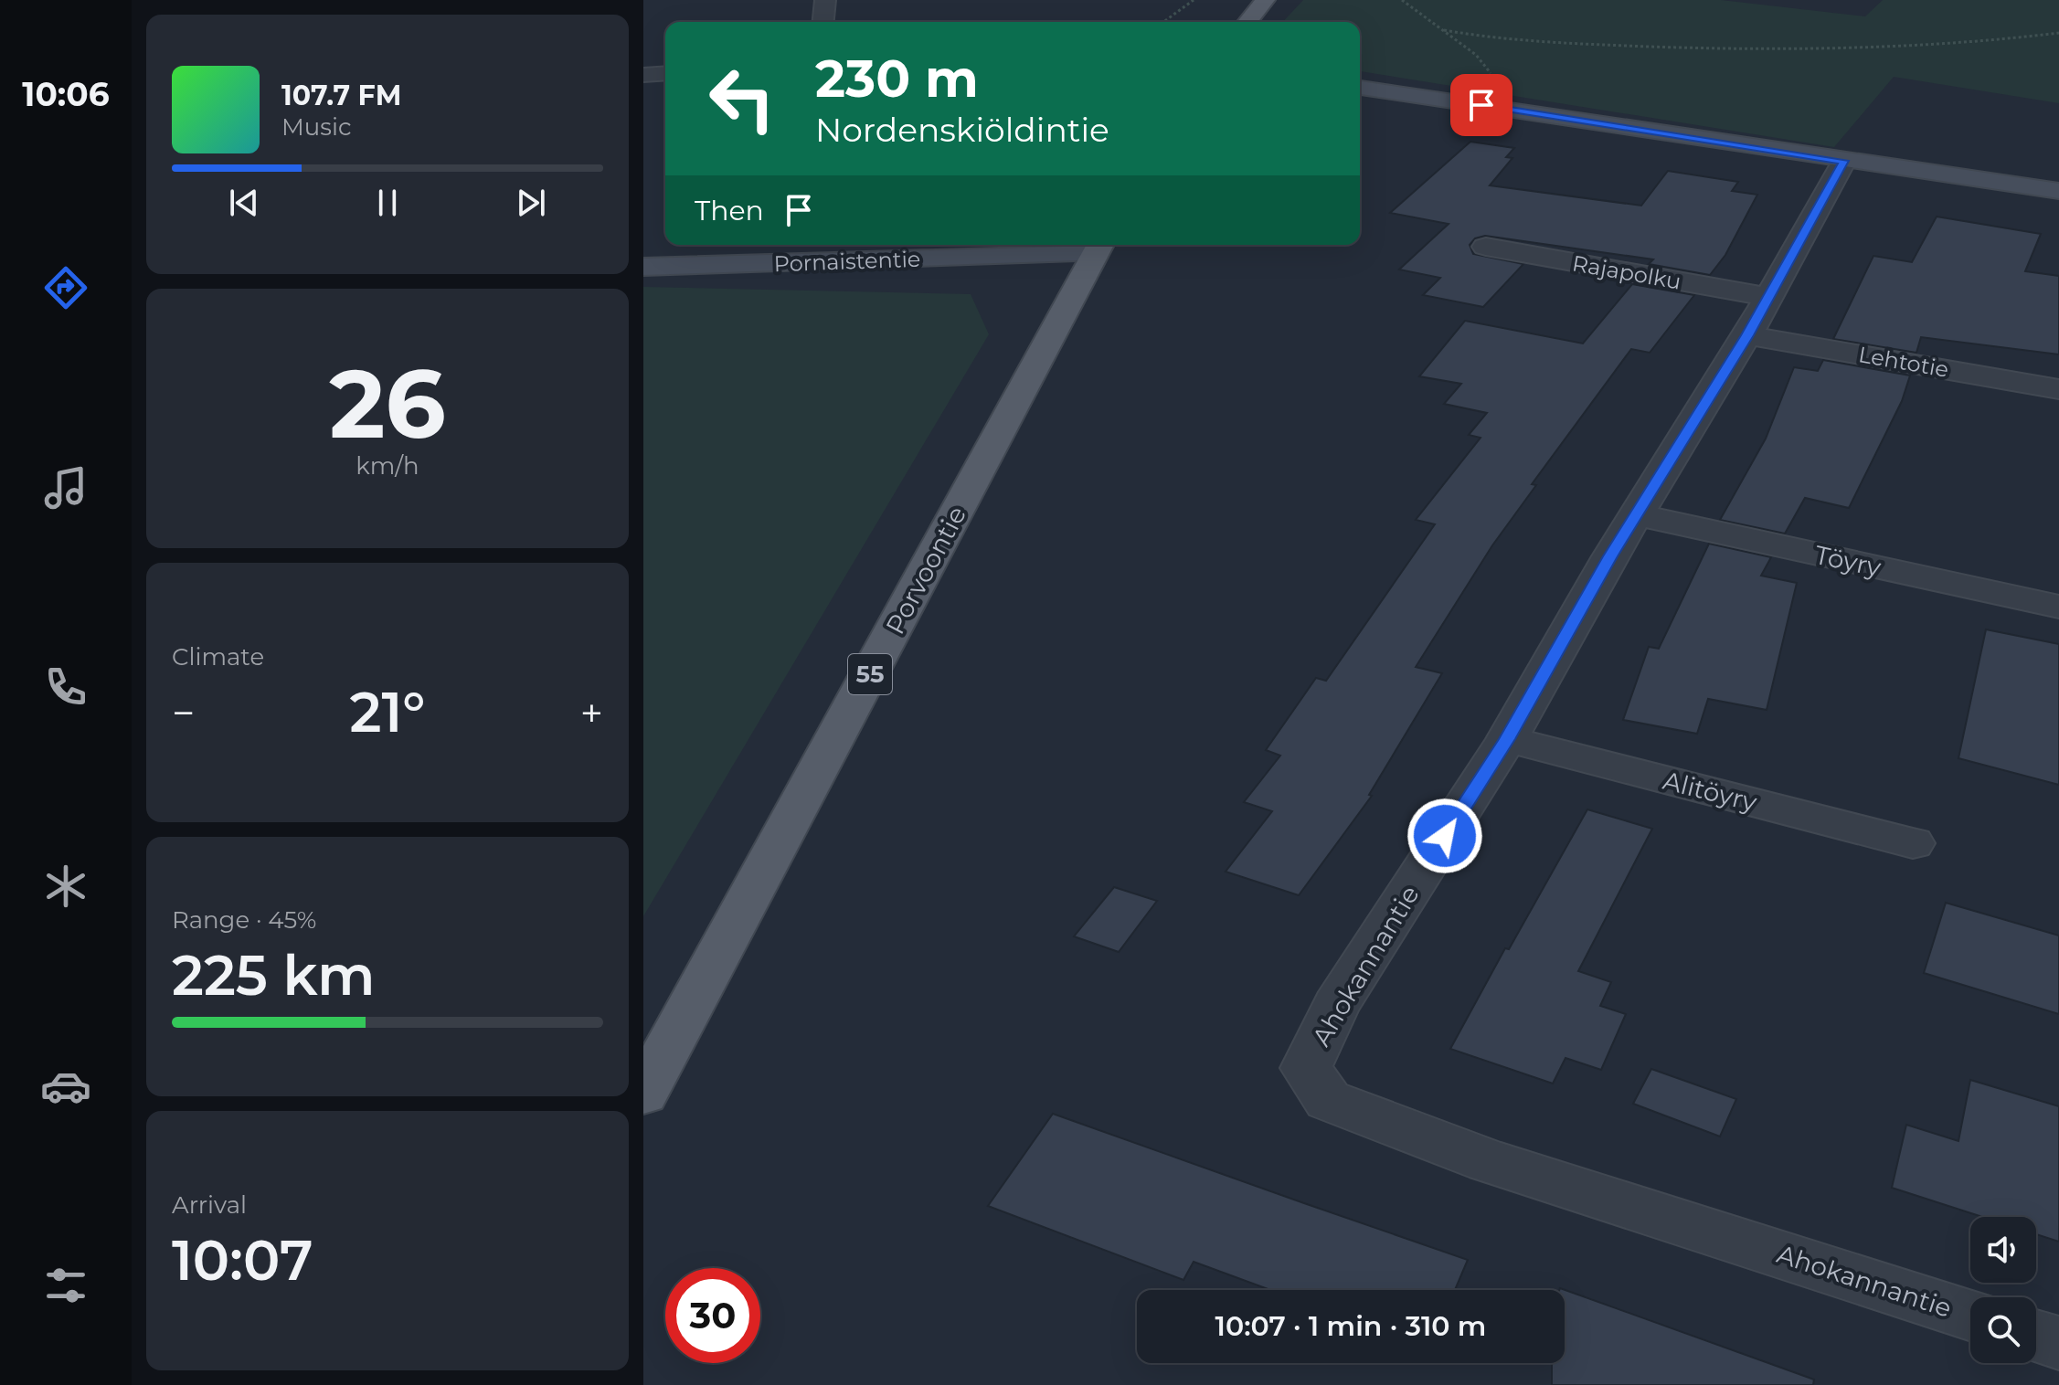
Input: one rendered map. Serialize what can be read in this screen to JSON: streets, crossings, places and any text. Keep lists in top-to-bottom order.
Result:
{
  "streets": {
    "main road": ["Pornaistentie", "Porvoontie", "55"],
    "street": [
      "Rajapolku",
      "Lehtotie",
      "Töyry",
      "Alitöyry",
      "Ahokannantie"
    ]
  },
  "crossings": [
    ["Pornaistentie", "Porvoontie"],
    ["Rajapolku", "Lehtotie"],
    ["Rajapolku", "Ahokannantie"],
    ["Lehtotie", "Ahokannantie"],
    ["Töyry", "Ahokannantie"],
    ["Alitöyry", "Ahokannantie"]
  ],
  "page": {
    "tabs": "10:06",
    "turn": ["230 m", "Nordenskiöldintie"],
    "song": ["107.7 FM", "Music"],
    "then": "Then",
    "tile": [
      ["26", "km/h"],
      "Climate",
      ["Range · 45%", "225 km"],
      ["Arrival", "10:07"]
    ],
    "heat": ["−", "21°", "+"],
    "limit": "30",
    "trip": "10:07 · 1 min · 310 m"
  }
}
